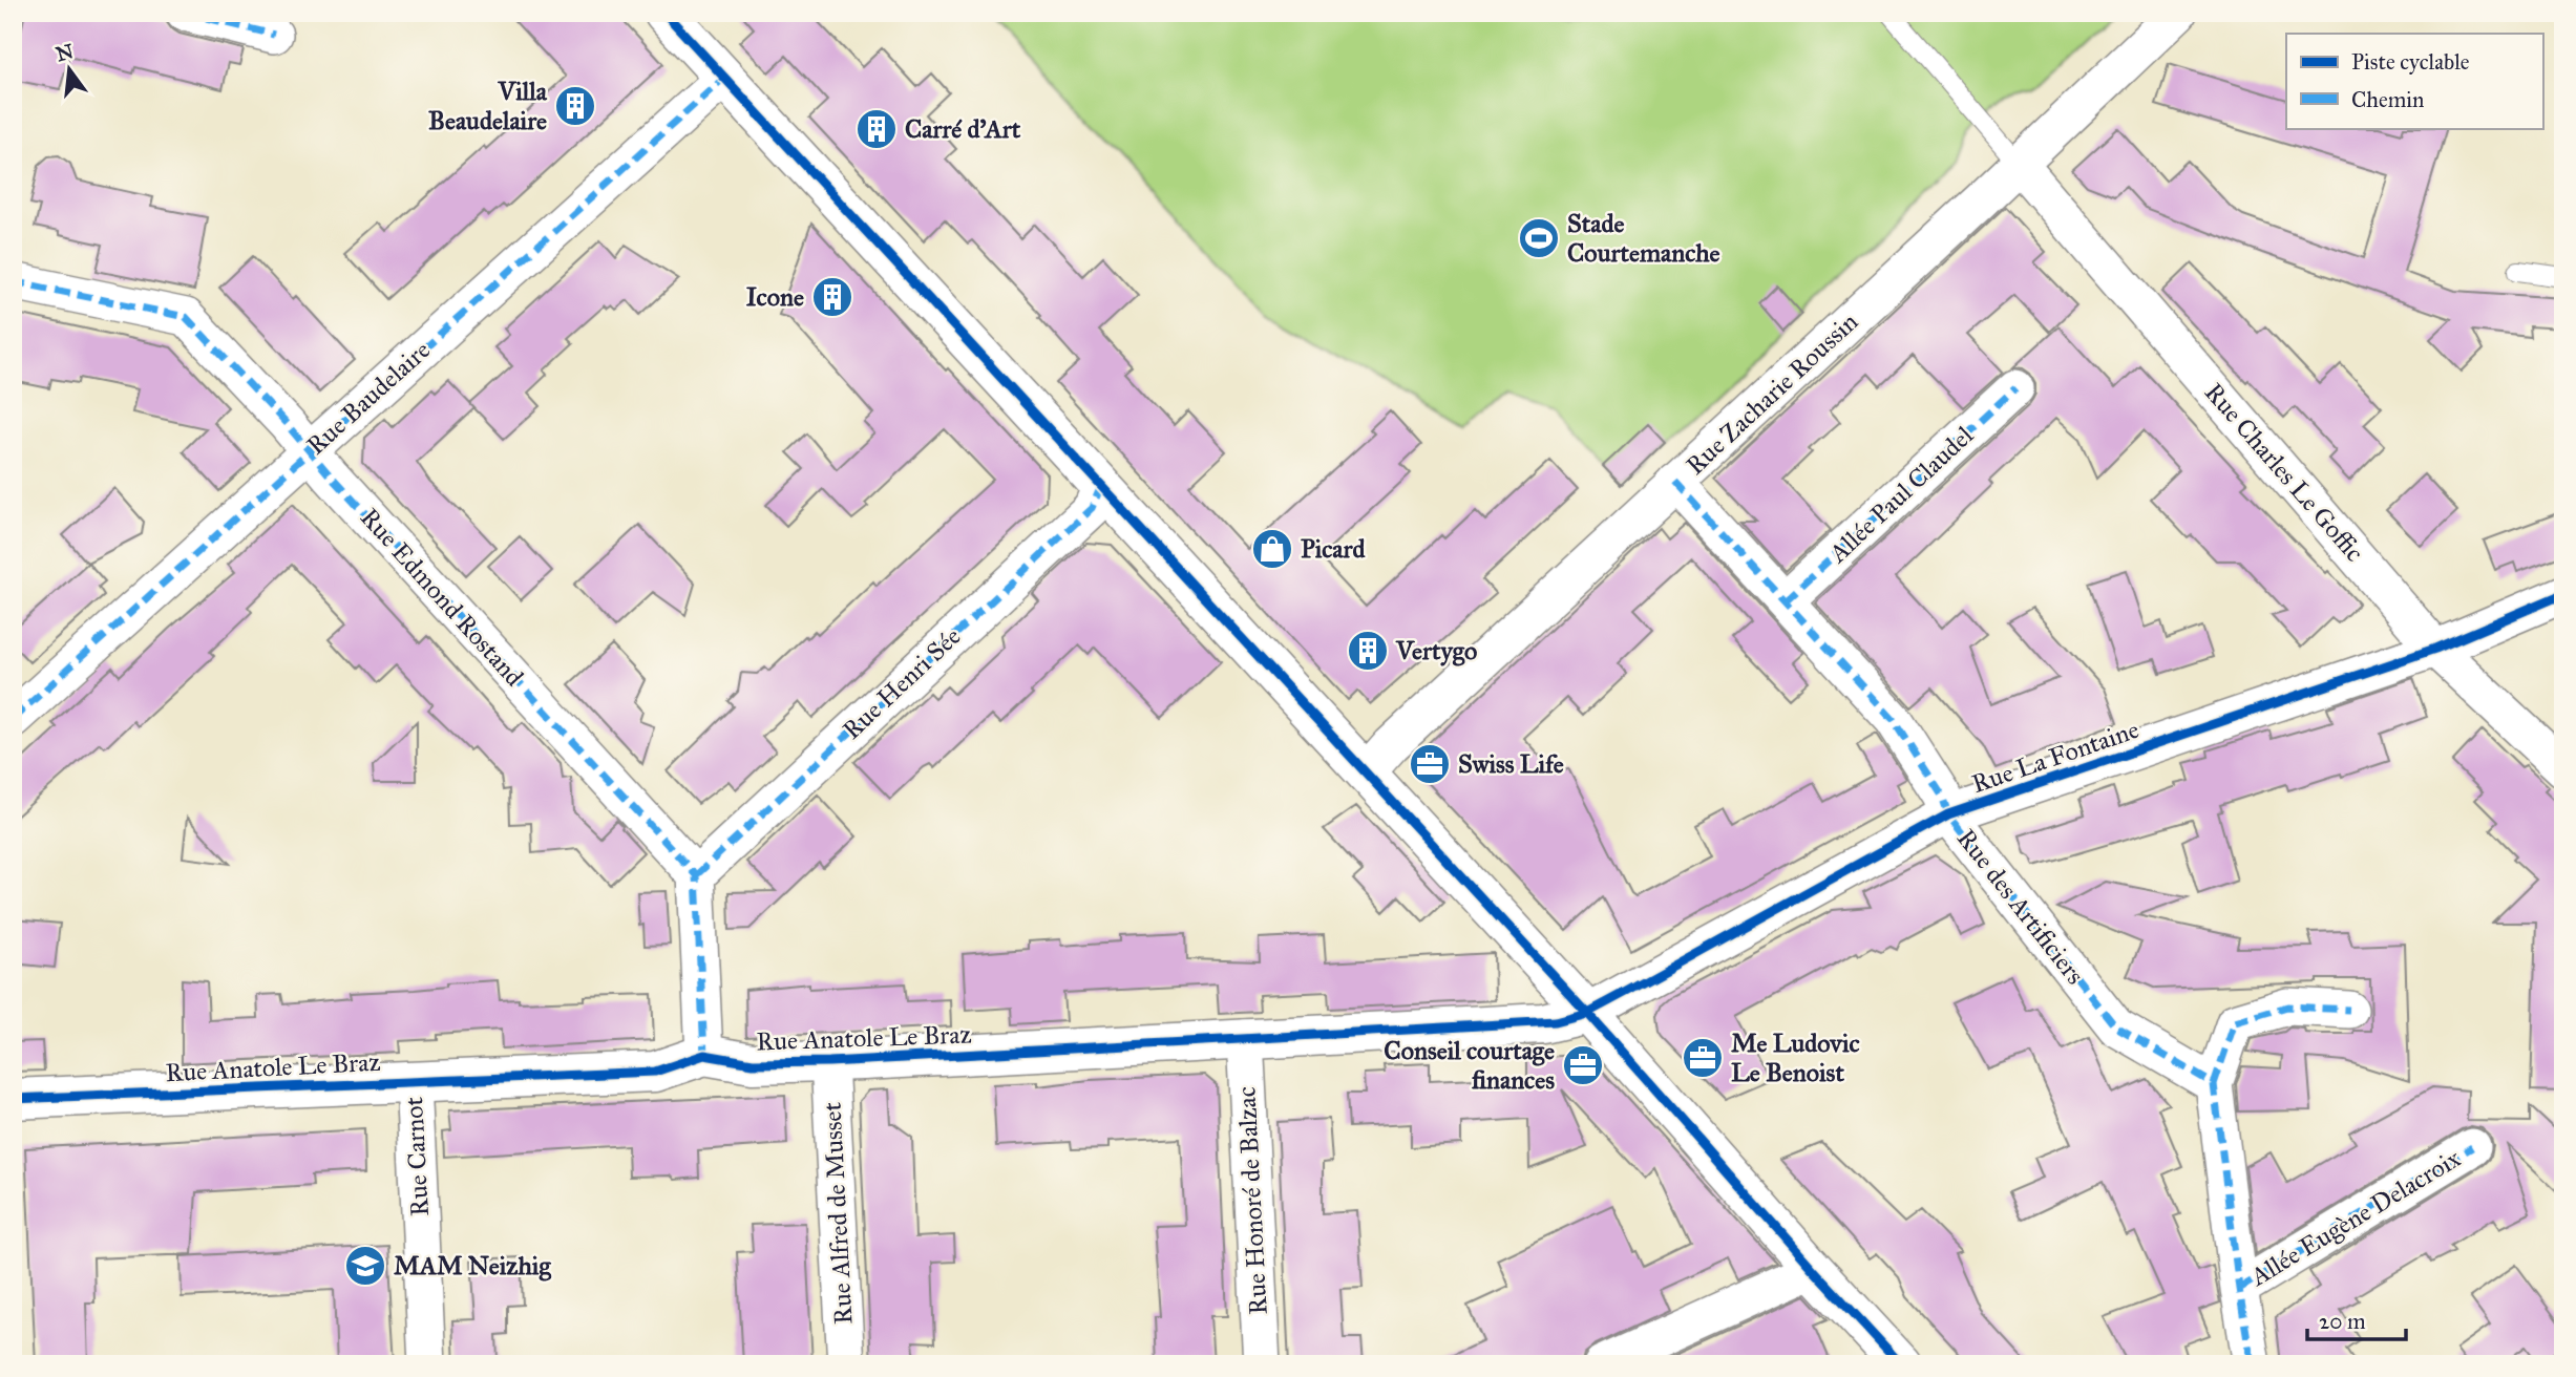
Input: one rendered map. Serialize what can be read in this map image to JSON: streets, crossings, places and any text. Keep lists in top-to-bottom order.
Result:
{
  "streets": {
    "main road": ["Rue Anatole Le Braz"],
    "street": [
      "Rue Zacharie Roussin",
      "Rue Baudelaire",
      "Rue Charles Le Goffic",
      "Allée Paul Claudel",
      "Rue Edmond Rostand",
      "Rue Henri Sée",
      "Rue La Fontaine",
      "Rue des Artificiers",
      "Rue Carnot",
      "Rue Honoré de Balzac",
      "Rue Alfred de Musset",
      "Allée Eugène Delacroix"
    ]
  },
  "crossings": [
    ["Rue Zacharie Roussin", "Rue Charles Le Goffic"],
    ["Rue Zacharie Roussin", "Rue des Artificiers"],
    ["Rue Baudelaire", "Rue Edmond Rostand"],
    ["Rue Charles Le Goffic", "Rue La Fontaine"],
    ["Allée Paul Claudel", "Rue des Artificiers"],
    ["Rue Edmond Rostand", "Rue Henri Sée"],
    ["Rue La Fontaine", "Rue des Artificiers"],
    ["Rue La Fontaine", "Rue Anatole Le Braz"],
    ["Rue Anatole Le Braz", "Rue Carnot"],
    ["Rue Anatole Le Braz", "Rue Honoré de Balzac"],
    ["Rue Anatole Le Braz", "Rue Alfred de Musset"]
  ],
  "places": {
    "building": [
      "Villa Beaudelaire",
      "Carré d'Art",
      "Icone",
      "Vertygo"
    ],
    "sports": ["Stade Courtemanche"],
    "shop": ["Picard"],
    "office": ["Swiss Life", "Me Ludovic Le Benoist", "Conseil courtage finances"],
    "school or university": ["MAM Neizhig"]
  },
  "legend": ["Piste cyclable", "Chemin"],
  "scale_bar": "20 m",
  "north": "top"
}
